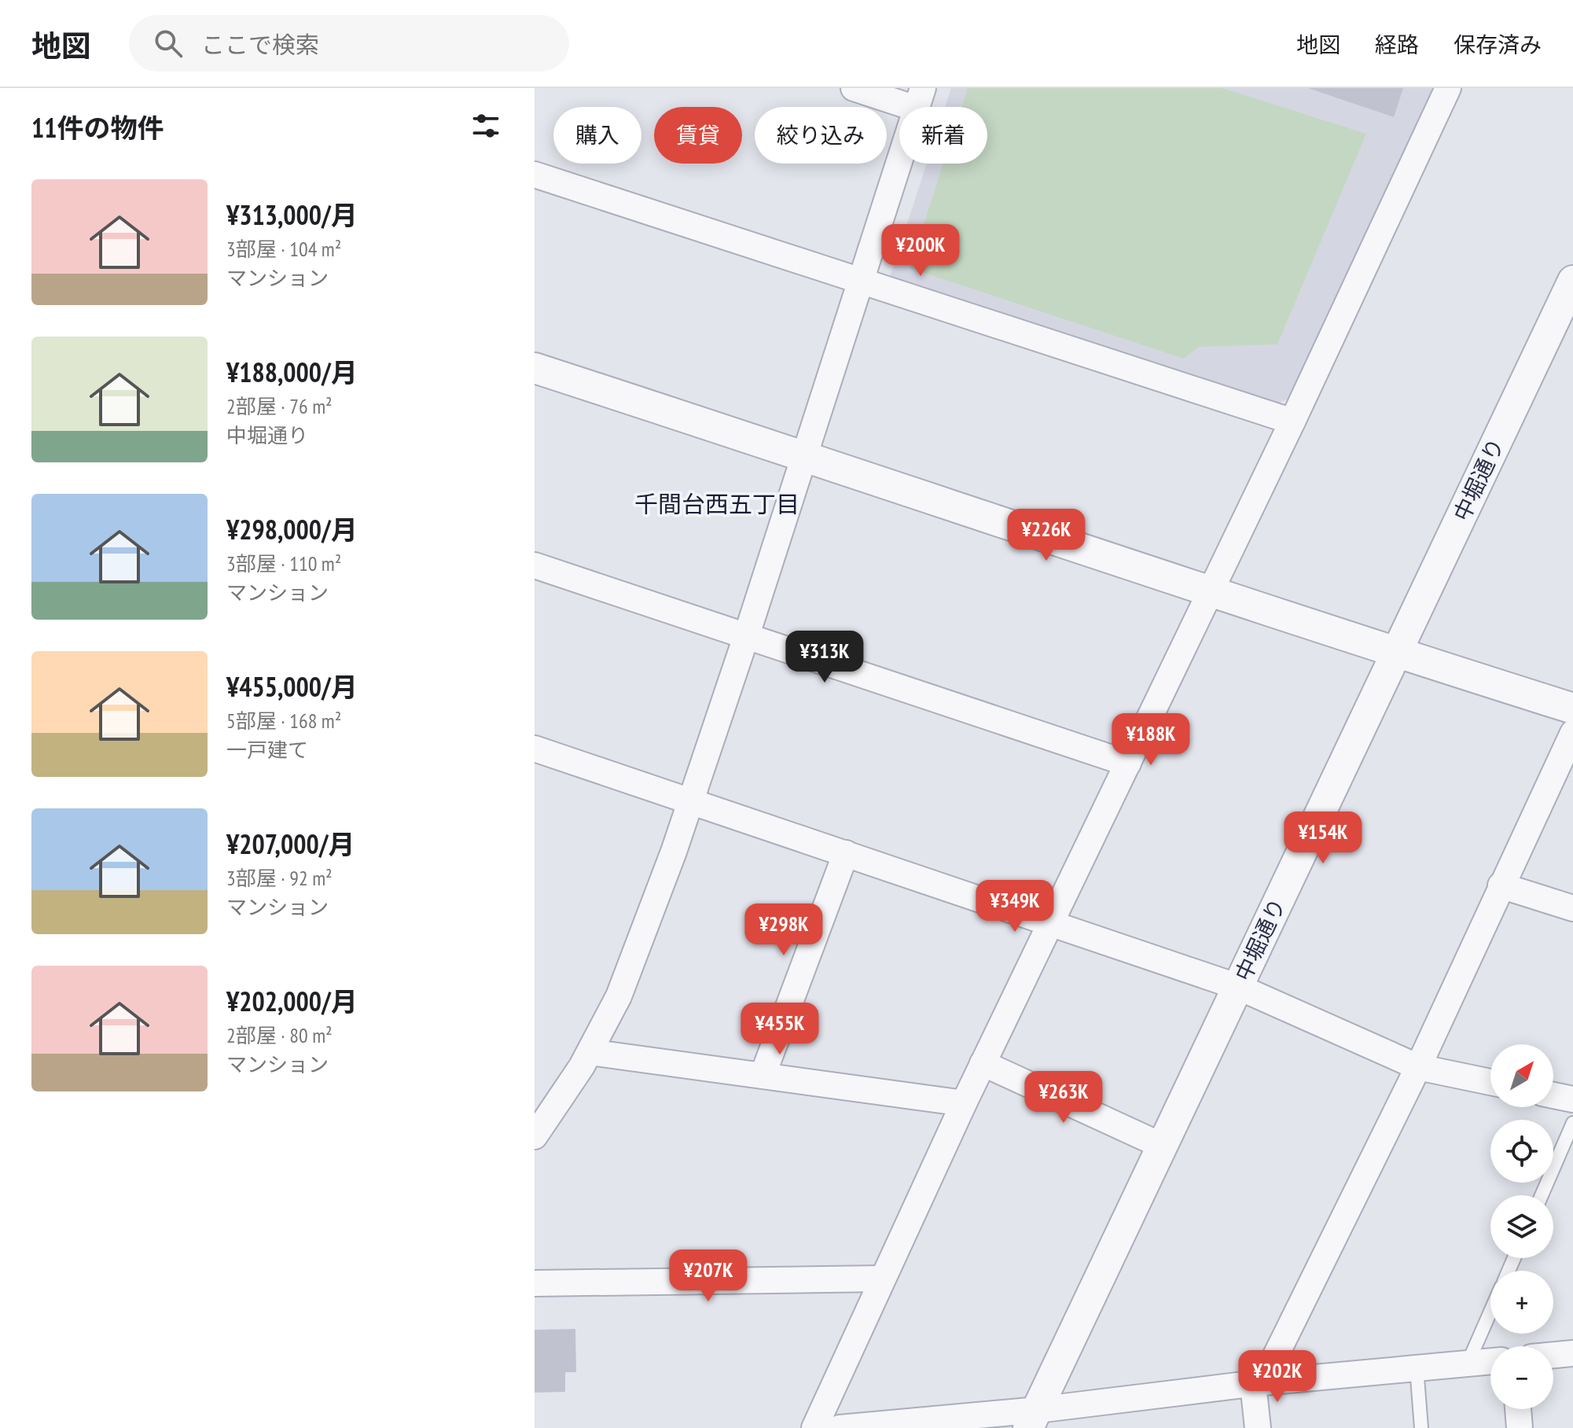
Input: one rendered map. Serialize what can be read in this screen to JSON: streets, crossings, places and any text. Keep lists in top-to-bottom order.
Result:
{
  "streets": {
    "street": ["中堀通り"]
  },
  "districts": ["千間台西五丁目"],
  "north": "top right",
  "page": {
    "header": "地図",
    "search": "ここで検索",
    "nav": ["地図", "経路", "保存済み"],
    "heading": "11件の物件",
    "chip": [
      "購入",
      "賃貸",
      "絞り込み",
      "新着"
    ],
    "list": [
      {
        "name": "¥313,000/月",
        "note": "3部屋 · 104 m² · マンション"
      },
      {
        "name": "¥188,000/月",
        "note": "2部屋 · 76 m² · 中堀通り"
      },
      {
        "name": "¥298,000/月",
        "note": "3部屋 · 110 m² · マンション"
      },
      {
        "name": "¥455,000/月",
        "note": "5部屋 · 168 m² · 一戸建て"
      },
      {
        "name": "¥207,000/月",
        "note": "3部屋 · 92 m² · マンション"
      },
      {
        "name": "¥202,000/月",
        "note": "2部屋 · 80 m² · マンション"
      }
    ],
    "price": [
      "¥200K",
      "¥226K",
      "¥313K",
      "¥188K",
      "¥154K",
      "¥349K",
      "¥298K",
      "¥455K",
      "¥263K",
      "¥207K",
      "¥202K"
    ],
    "map_buttons": ["+", "−"]
  }
}
